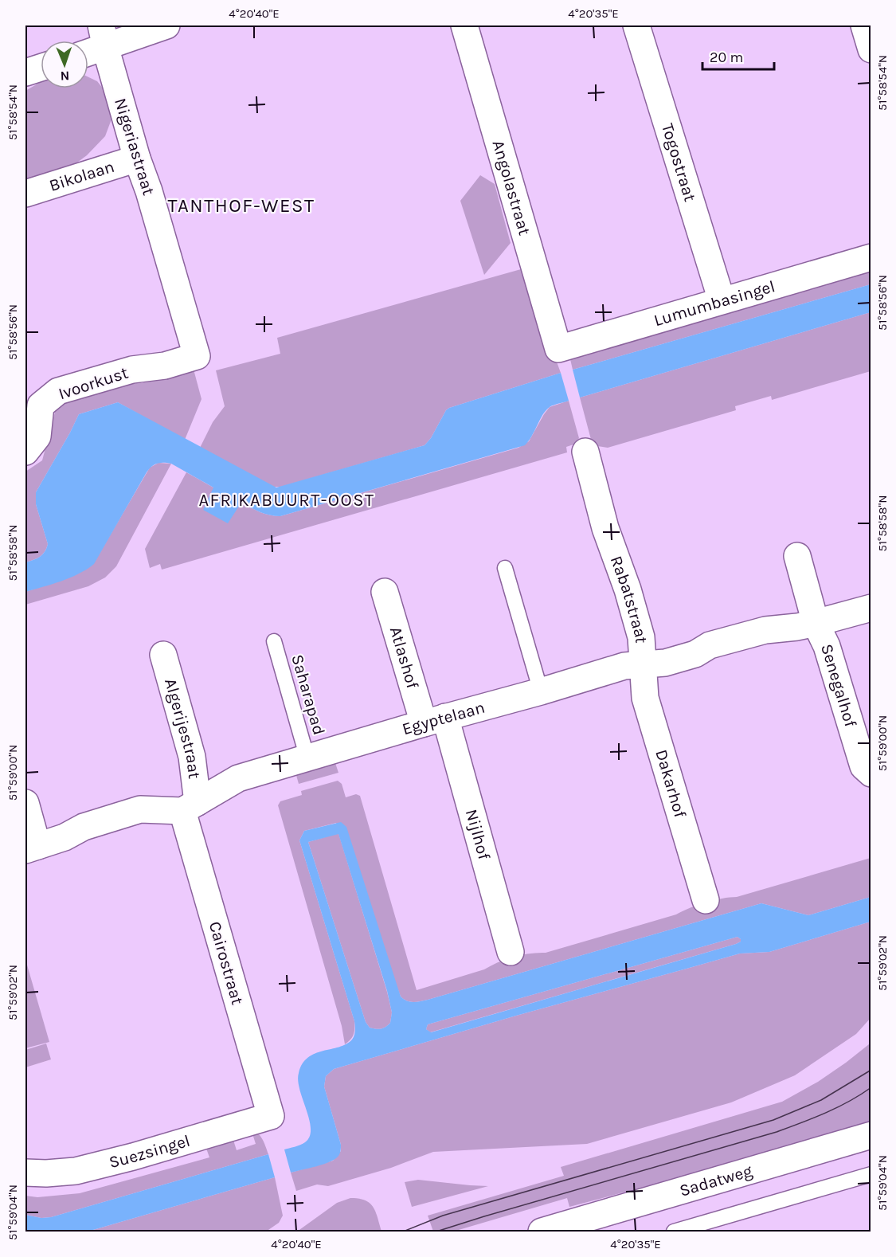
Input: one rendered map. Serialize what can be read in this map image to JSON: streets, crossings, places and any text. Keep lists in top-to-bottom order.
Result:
{
  "streets": {
    "street": [
      "Nigeriastraat",
      "Togostraat",
      "Bikolaan",
      "Angolastraat",
      "Lumumbasingel",
      "Ivoorkust",
      "Rabatstraat",
      "Atlashof",
      "Senegalhof",
      "Egyptelaan",
      "Algerijestraat",
      "Dakarhof",
      "Nijlhof",
      "Cairostraat",
      "Suezsingel",
      "Sadatweg"
    ],
    "lane": ["Saharapad"]
  },
  "crossings": [
    ["Nigeriastraat", "Bikolaan"],
    ["Nigeriastraat", "Ivoorkust"],
    ["Togostraat", "Lumumbasingel"],
    ["Angolastraat", "Lumumbasingel"],
    ["Rabatstraat", "Egyptelaan"],
    ["Rabatstraat", "Dakarhof"],
    ["Atlashof", "Egyptelaan"],
    ["Atlashof", "Nijlhof"],
    ["Senegalhof", "Egyptelaan"],
    ["Saharapad", "Egyptelaan"],
    ["Egyptelaan", "Algerijestraat"],
    ["Egyptelaan", "Dakarhof"],
    ["Egyptelaan", "Nijlhof"],
    ["Egyptelaan", "Cairostraat"],
    ["Algerijestraat", "Cairostraat"],
    ["Cairostraat", "Suezsingel"]
  ],
  "districts": ["TANTHOF-WEST", "AFRIKABUURT-OOST"],
  "scale_bar": "20 m",
  "north": "bottom",
  "coordinates": [
    "4°20'40\"E",
    "4°20'35\"E",
    "51°58'54\"N",
    "51°58'56\"N",
    "51°58'58\"N",
    "51°59'00\"N",
    "51°59'02\"N",
    "51°59'04\"N"
  ]
}
